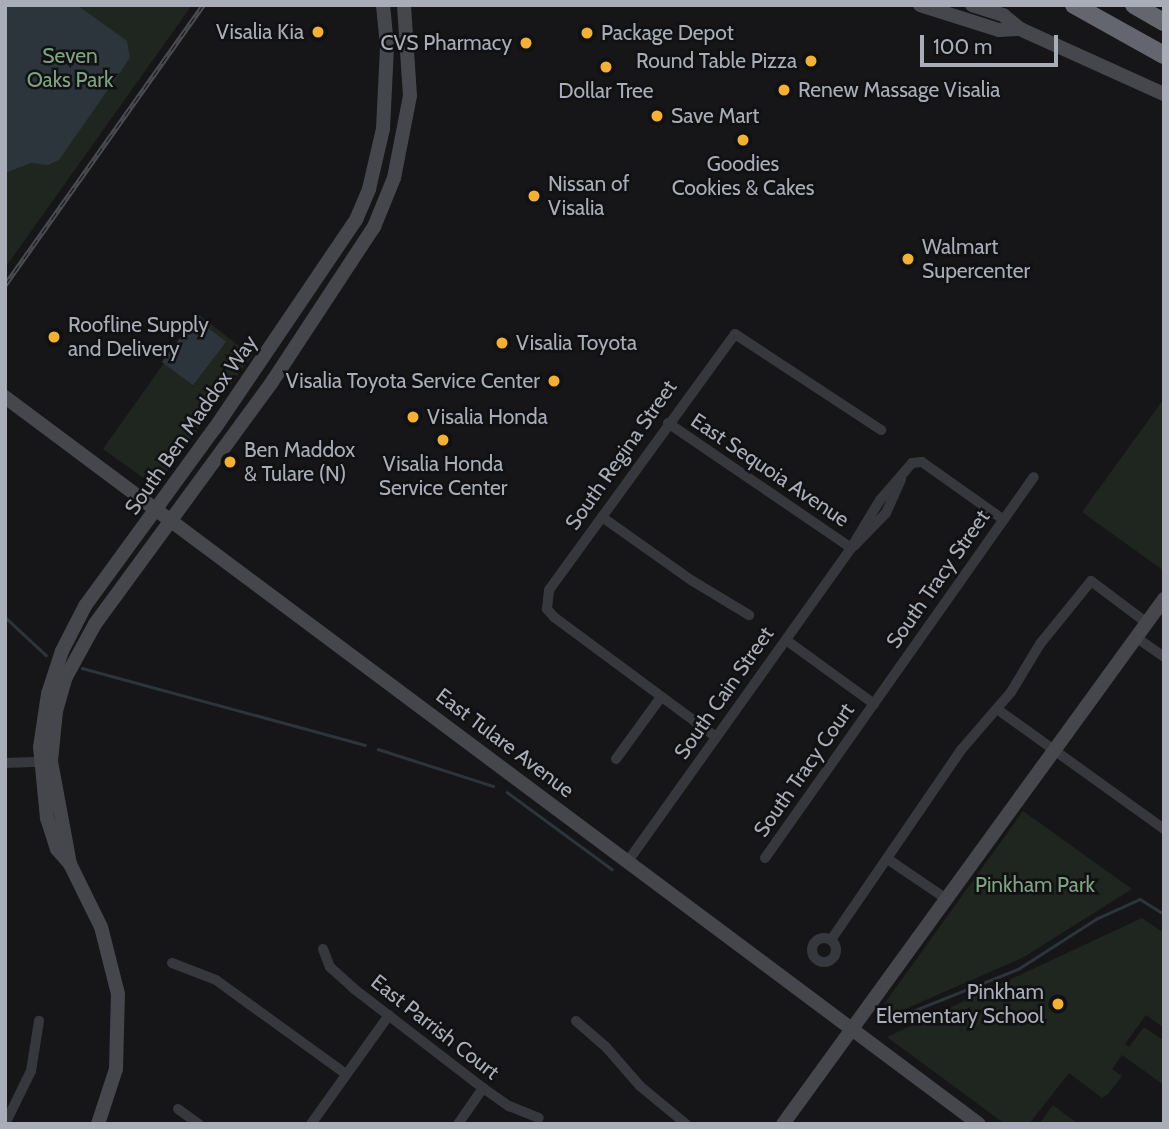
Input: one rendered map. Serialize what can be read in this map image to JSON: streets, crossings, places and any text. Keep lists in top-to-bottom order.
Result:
{
  "streets": {
    "main road": ["South Ben Maddox Way", "East Tulare Avenue"],
    "street": [
      "South Regina Street",
      "East Sequoia Avenue",
      "South Tracy Street",
      "South Cain Street",
      "South Tracy Court",
      "East Parrish Court"
    ]
  },
  "crossings": [
    ["South Ben Maddox Way", "East Tulare Avenue"],
    ["South Regina Street", "East Sequoia Avenue"],
    ["East Sequoia Avenue", "South Cain Street"],
    ["South Tracy Street", "South Cain Street"],
    ["South Tracy Street", "South Tracy Court"],
    ["South Cain Street", "East Tulare Avenue"]
  ],
  "parks": ["Seven Oaks Park", "Pinkham Park"],
  "places": [
    "Visalia Kia",
    "Package Depot",
    "CVS Pharmacy",
    "Round Table Pizza",
    "Dollar Tree",
    "Renew Massage Visalia",
    "Save Mart",
    "Goodies Cookies & Cakes",
    "Nissan of Visalia",
    "Walmart Supercenter",
    "Roofline Supply and Delivery",
    "Visalia Toyota",
    "Visalia Toyota Service Center",
    "Visalia Honda",
    "Visalia Honda Service Center",
    "Ben Maddox & Tulare (N)",
    "Pinkham Elementary School"
  ],
  "scale_bar": "100 m"
}
